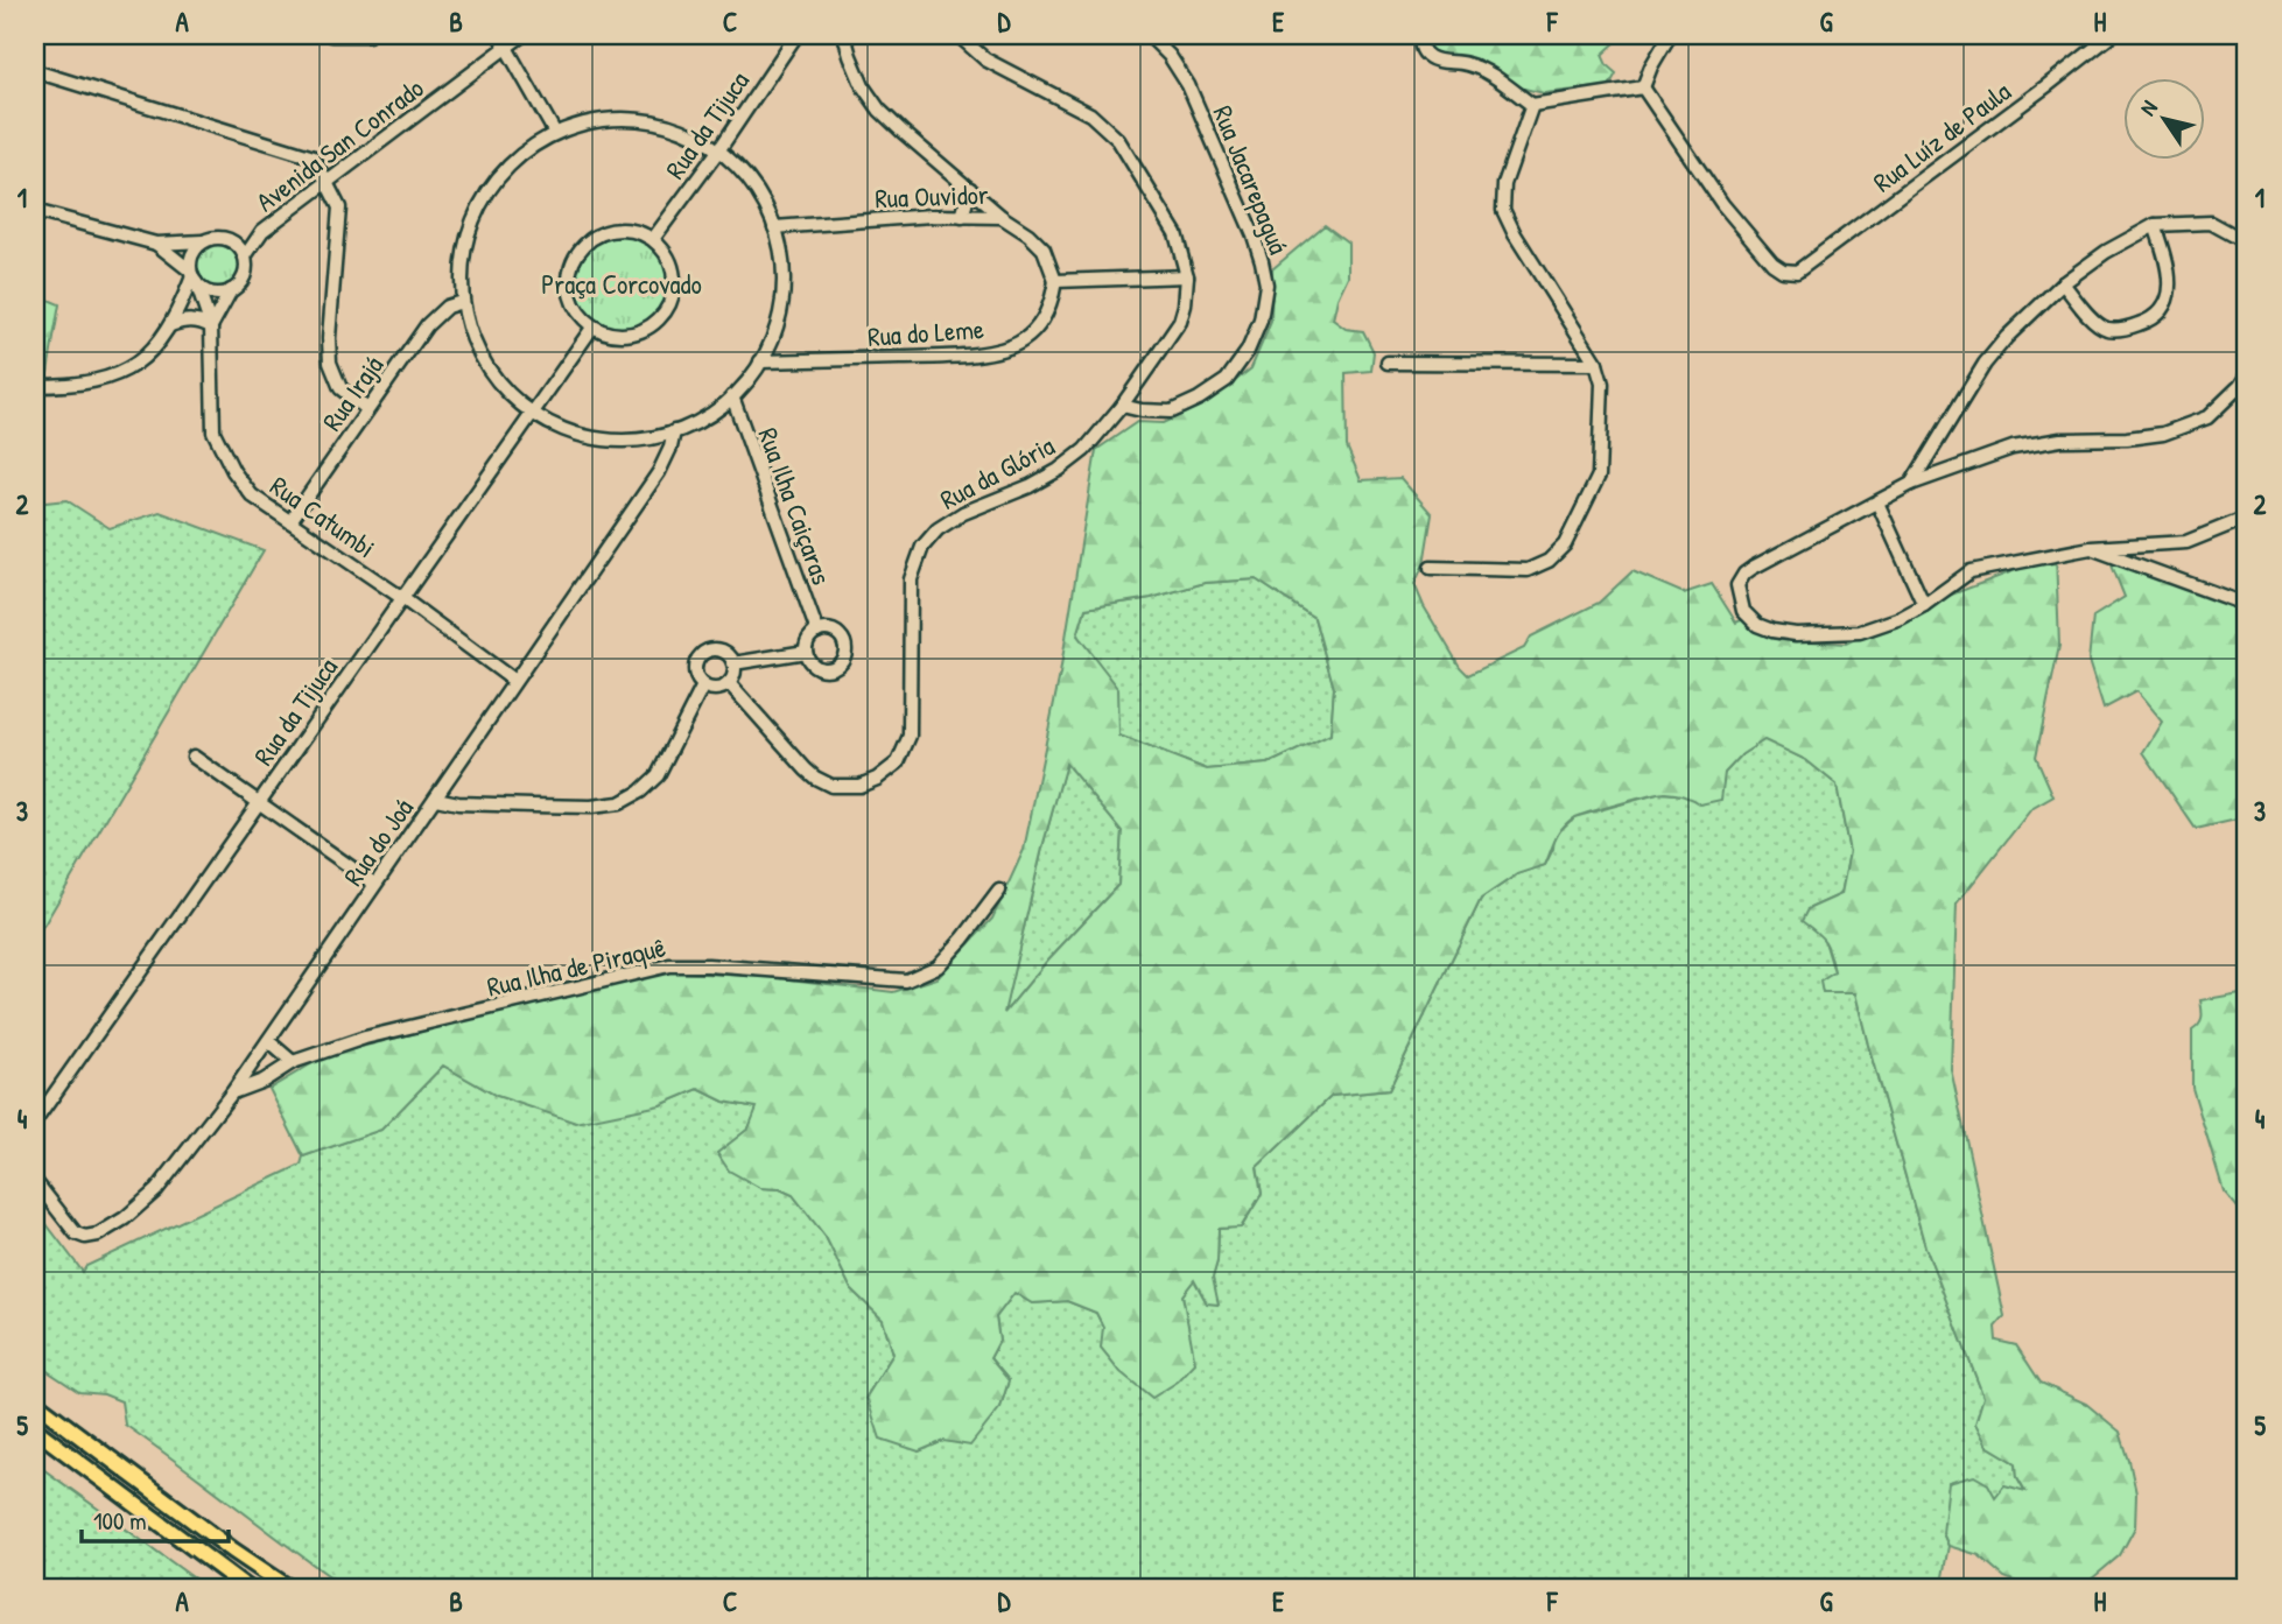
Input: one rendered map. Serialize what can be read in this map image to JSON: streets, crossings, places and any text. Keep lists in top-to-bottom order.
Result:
{
  "streets": {
    "street": [
      "Rua da Tijuca",
      "Rua Luíz de Paula",
      "Avenida San Conrado",
      "Rua Jacarepaguá",
      "Rua Ouvidor",
      "Rua do Leme",
      "Rua Irajá",
      "Rua da Glória",
      "Rua Ilha Caiçaras",
      "Rua Catumbi",
      "Rua do Joá",
      "Rua Ilha de Piraquê"
    ]
  },
  "crossings": [
    ["Rua da Tijuca", "Rua Catumbi"],
    ["Avenida San Conrado", "Rua Catumbi"],
    ["Rua Jacarepaguá", "Rua da Glória"],
    ["Rua Ouvidor", "Rua do Leme"],
    ["Rua Irajá", "Rua Catumbi"],
    ["Rua Catumbi", "Rua do Joá"],
    ["Rua do Joá", "Rua Ilha de Piraquê"]
  ],
  "parks": ["Praça Corcovado"],
  "scale_bar": "100 m",
  "north": "top left",
  "grid": {
    "columns": [
      "A",
      "B",
      "C",
      "D",
      "E",
      "F",
      "G",
      "H"
    ],
    "rows": [
      "1",
      "2",
      "3",
      "4",
      "5"
    ]
  }
}
